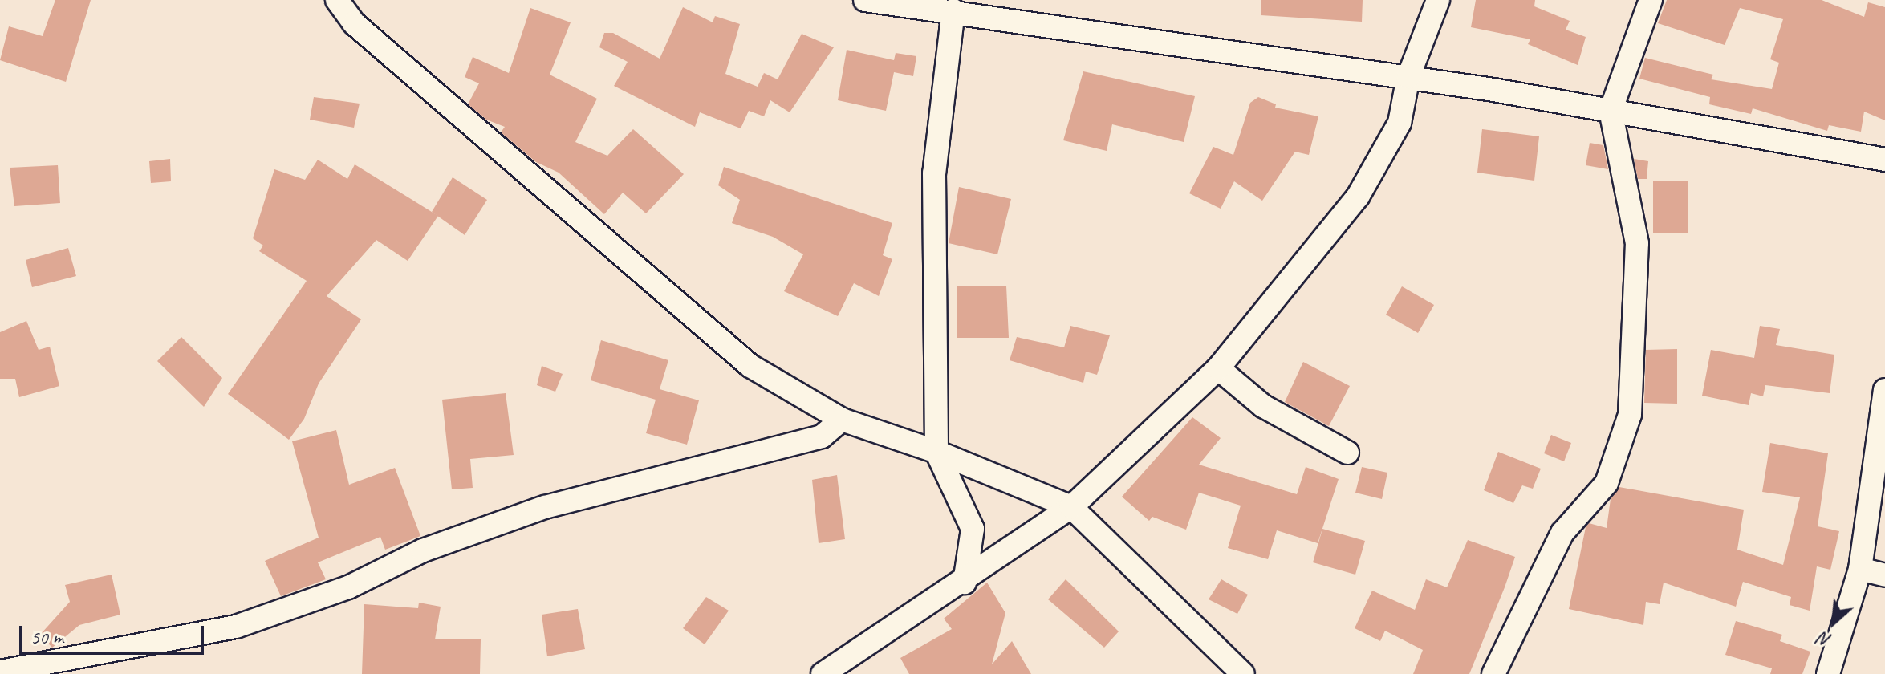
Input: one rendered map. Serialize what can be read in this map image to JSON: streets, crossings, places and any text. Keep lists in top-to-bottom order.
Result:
{
  "scale_bar": "50 m",
  "north": "bottom left"
}
